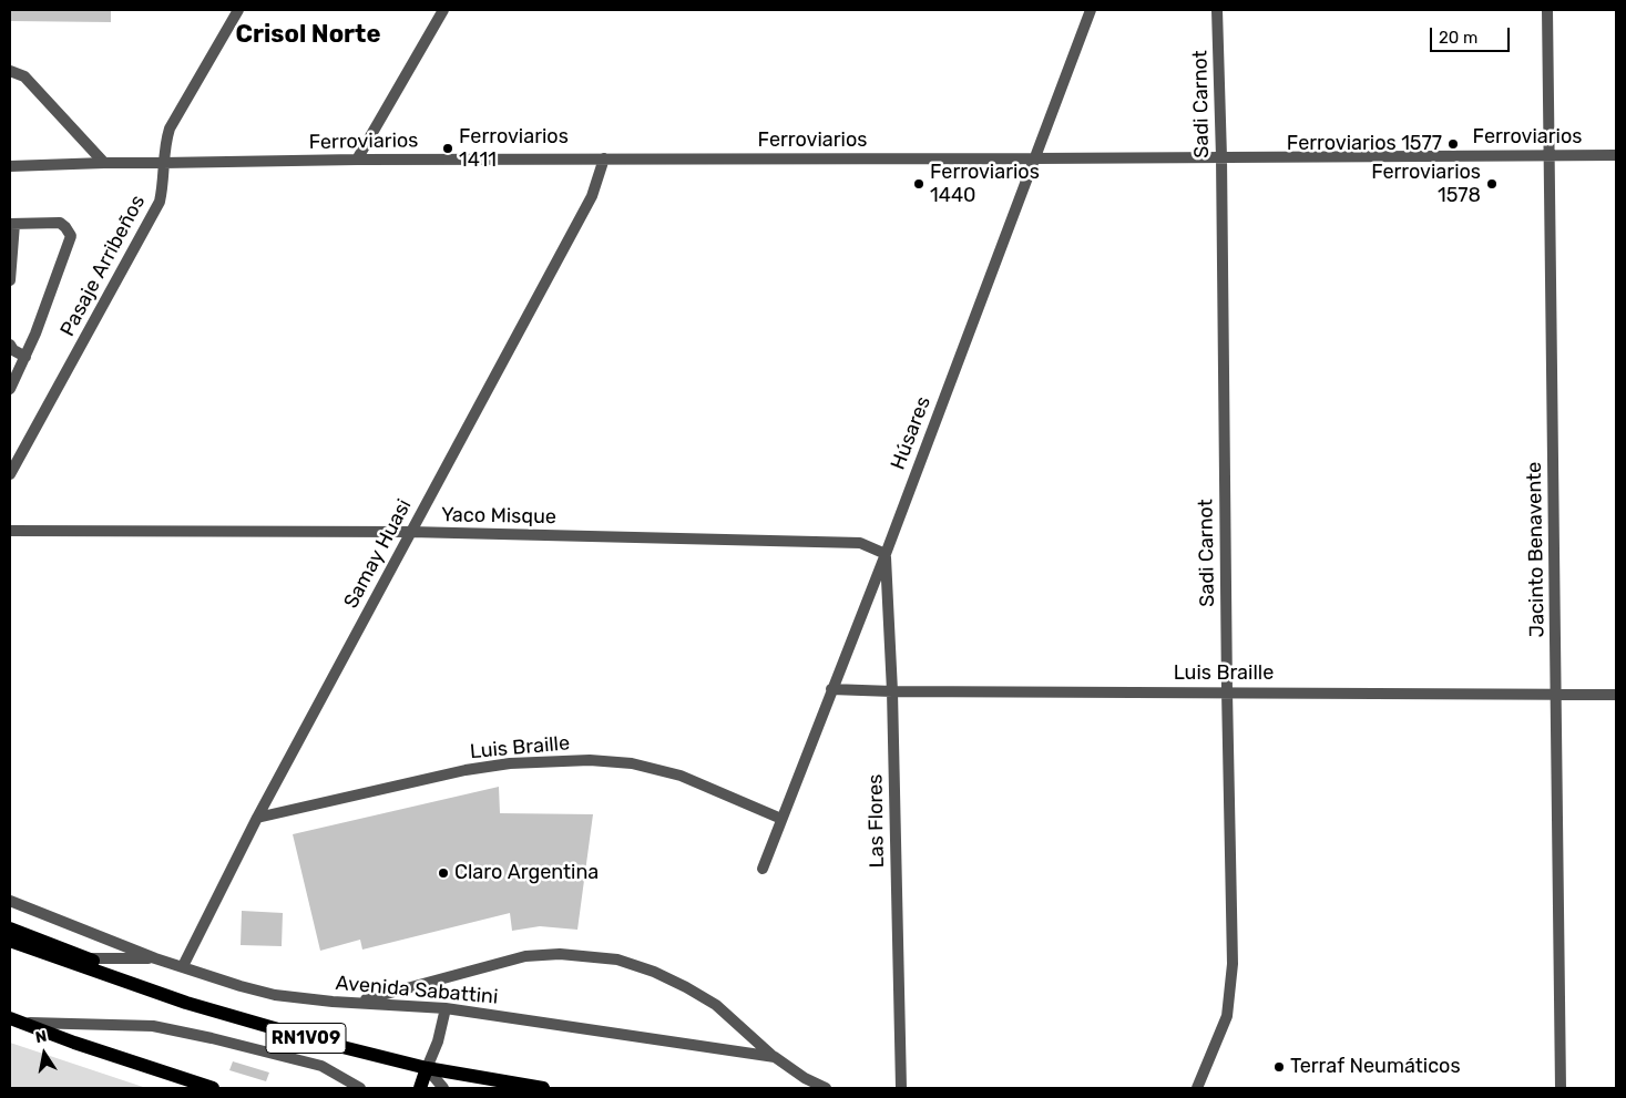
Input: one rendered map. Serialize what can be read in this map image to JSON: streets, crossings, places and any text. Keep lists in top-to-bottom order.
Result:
{
  "streets": {
    "main road": ["RN1V09"],
    "street": [
      "Sadi Carnot",
      "Ferroviarios",
      "Pasaje Arribeños",
      "Húsares",
      "Yaco Misque",
      "Jacinto Benavente",
      "Samay Huasi",
      "Luis Braille",
      "Las Flores",
      "Avenida Sabattini"
    ]
  },
  "crossings": [
    ["Sadi Carnot", "Ferroviarios"],
    ["Sadi Carnot", "Luis Braille"],
    ["Ferroviarios", "Pasaje Arribeños"],
    ["Ferroviarios", "Húsares"],
    ["Ferroviarios", "Jacinto Benavente"],
    ["Ferroviarios", "Samay Huasi"],
    ["Húsares", "Yaco Misque"],
    ["Húsares", "Luis Braille"],
    ["Húsares", "Las Flores"],
    ["Yaco Misque", "Samay Huasi"],
    ["Yaco Misque", "Las Flores"],
    ["Jacinto Benavente", "Luis Braille"],
    ["Samay Huasi", "Luis Braille"],
    ["Samay Huasi", "Avenida Sabattini"],
    ["Luis Braille", "Las Flores"]
  ],
  "districts": ["Crisol Norte"],
  "places": [
    "Ferroviarios 1577",
    "Ferroviarios 1411",
    "Ferroviarios 1440",
    "Ferroviarios 1578",
    "Claro Argentina",
    "Terraf Neumáticos"
  ],
  "scale_bar": "20 m",
  "north": "top"
}
